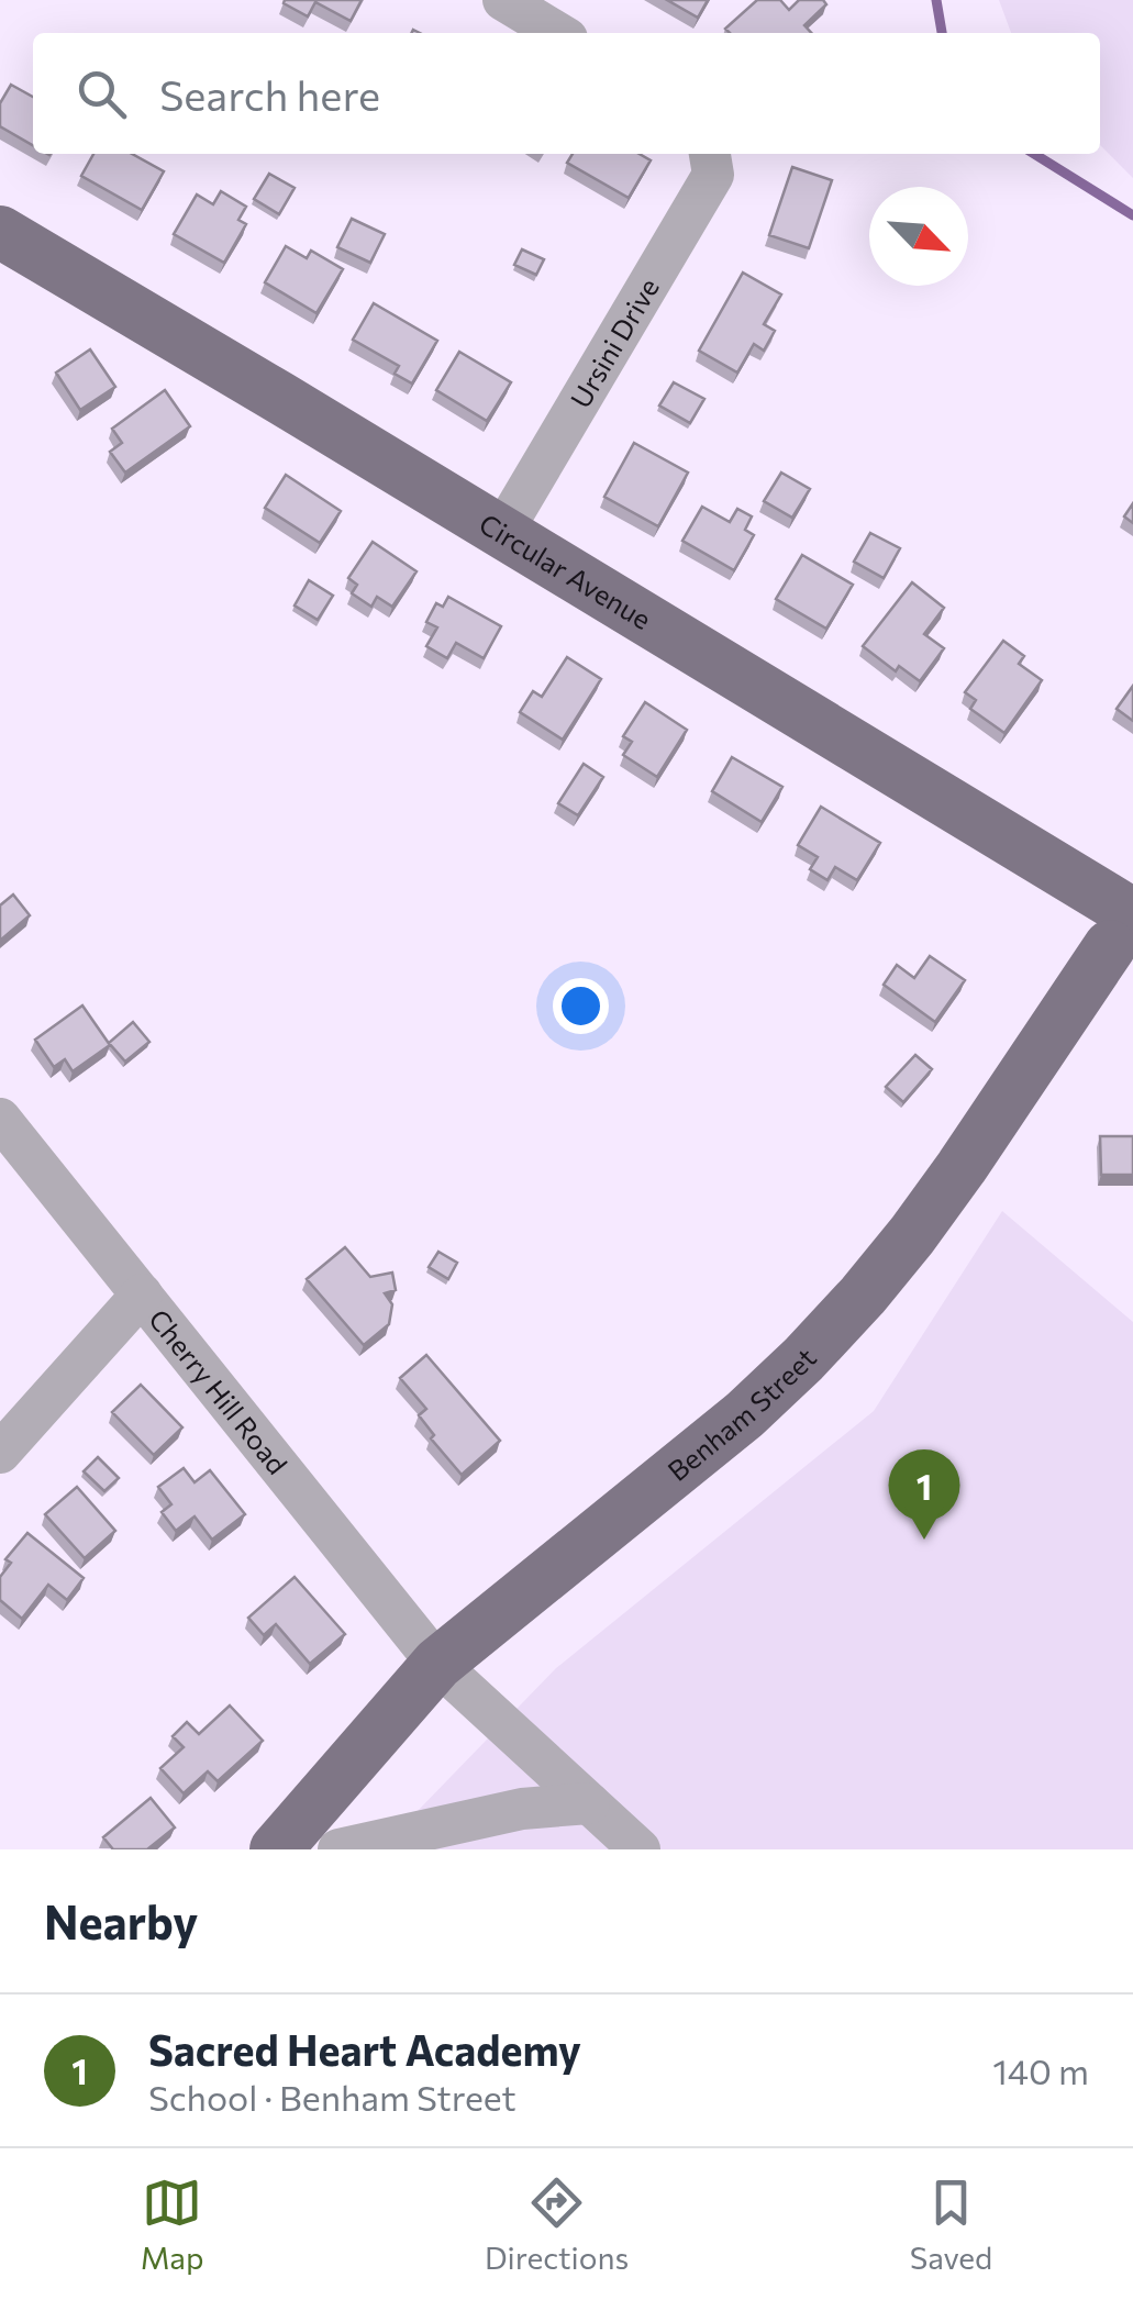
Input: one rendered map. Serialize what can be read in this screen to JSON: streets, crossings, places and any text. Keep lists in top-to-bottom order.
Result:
{
  "streets": {
    "main road": ["Circular Avenue", "Benham Street"],
    "street": ["Ursini Drive", "Cherry Hill Road"]
  },
  "crossings": [
    ["Ursini Drive", "Circular Avenue"],
    ["Circular Avenue", "Benham Street"],
    ["Cherry Hill Road", "Benham Street"]
  ],
  "north": "bottom right",
  "page": {
    "search": "Search here",
    "pins": "1",
    "heading": "Nearby",
    "list": [
      {
        "mark": "1",
        "name": "Sacred Heart Academy",
        "note": "School · Benham Street",
        "value": "140 m"
      }
    ],
    "nav": ["Map", "Directions", "Saved"]
  }
}
